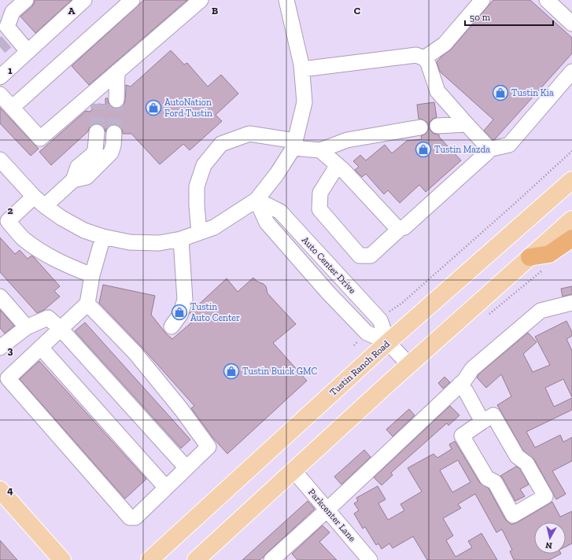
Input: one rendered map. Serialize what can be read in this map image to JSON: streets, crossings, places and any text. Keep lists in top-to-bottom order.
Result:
{
  "streets": {
    "main road": ["Tustin Ranch Road"],
    "street": ["Auto Center Drive", "Parkcenter Lane"]
  },
  "crossings": [
    ["Auto Center Drive", "Tustin Ranch Road"]
  ],
  "places": {
    "shop": [
      "Tustin Kia",
      "AutoNation Ford Tustin",
      "Tustin Mazda",
      "Tustin Auto Center",
      "Tustin Buick GMC"
    ]
  },
  "scale_bar": "50 m",
  "north": "bottom",
  "grid": {
    "columns": ["A", "B", "C"],
    "rows": [
      "1",
      "2",
      "3",
      "4"
    ]
  }
}
